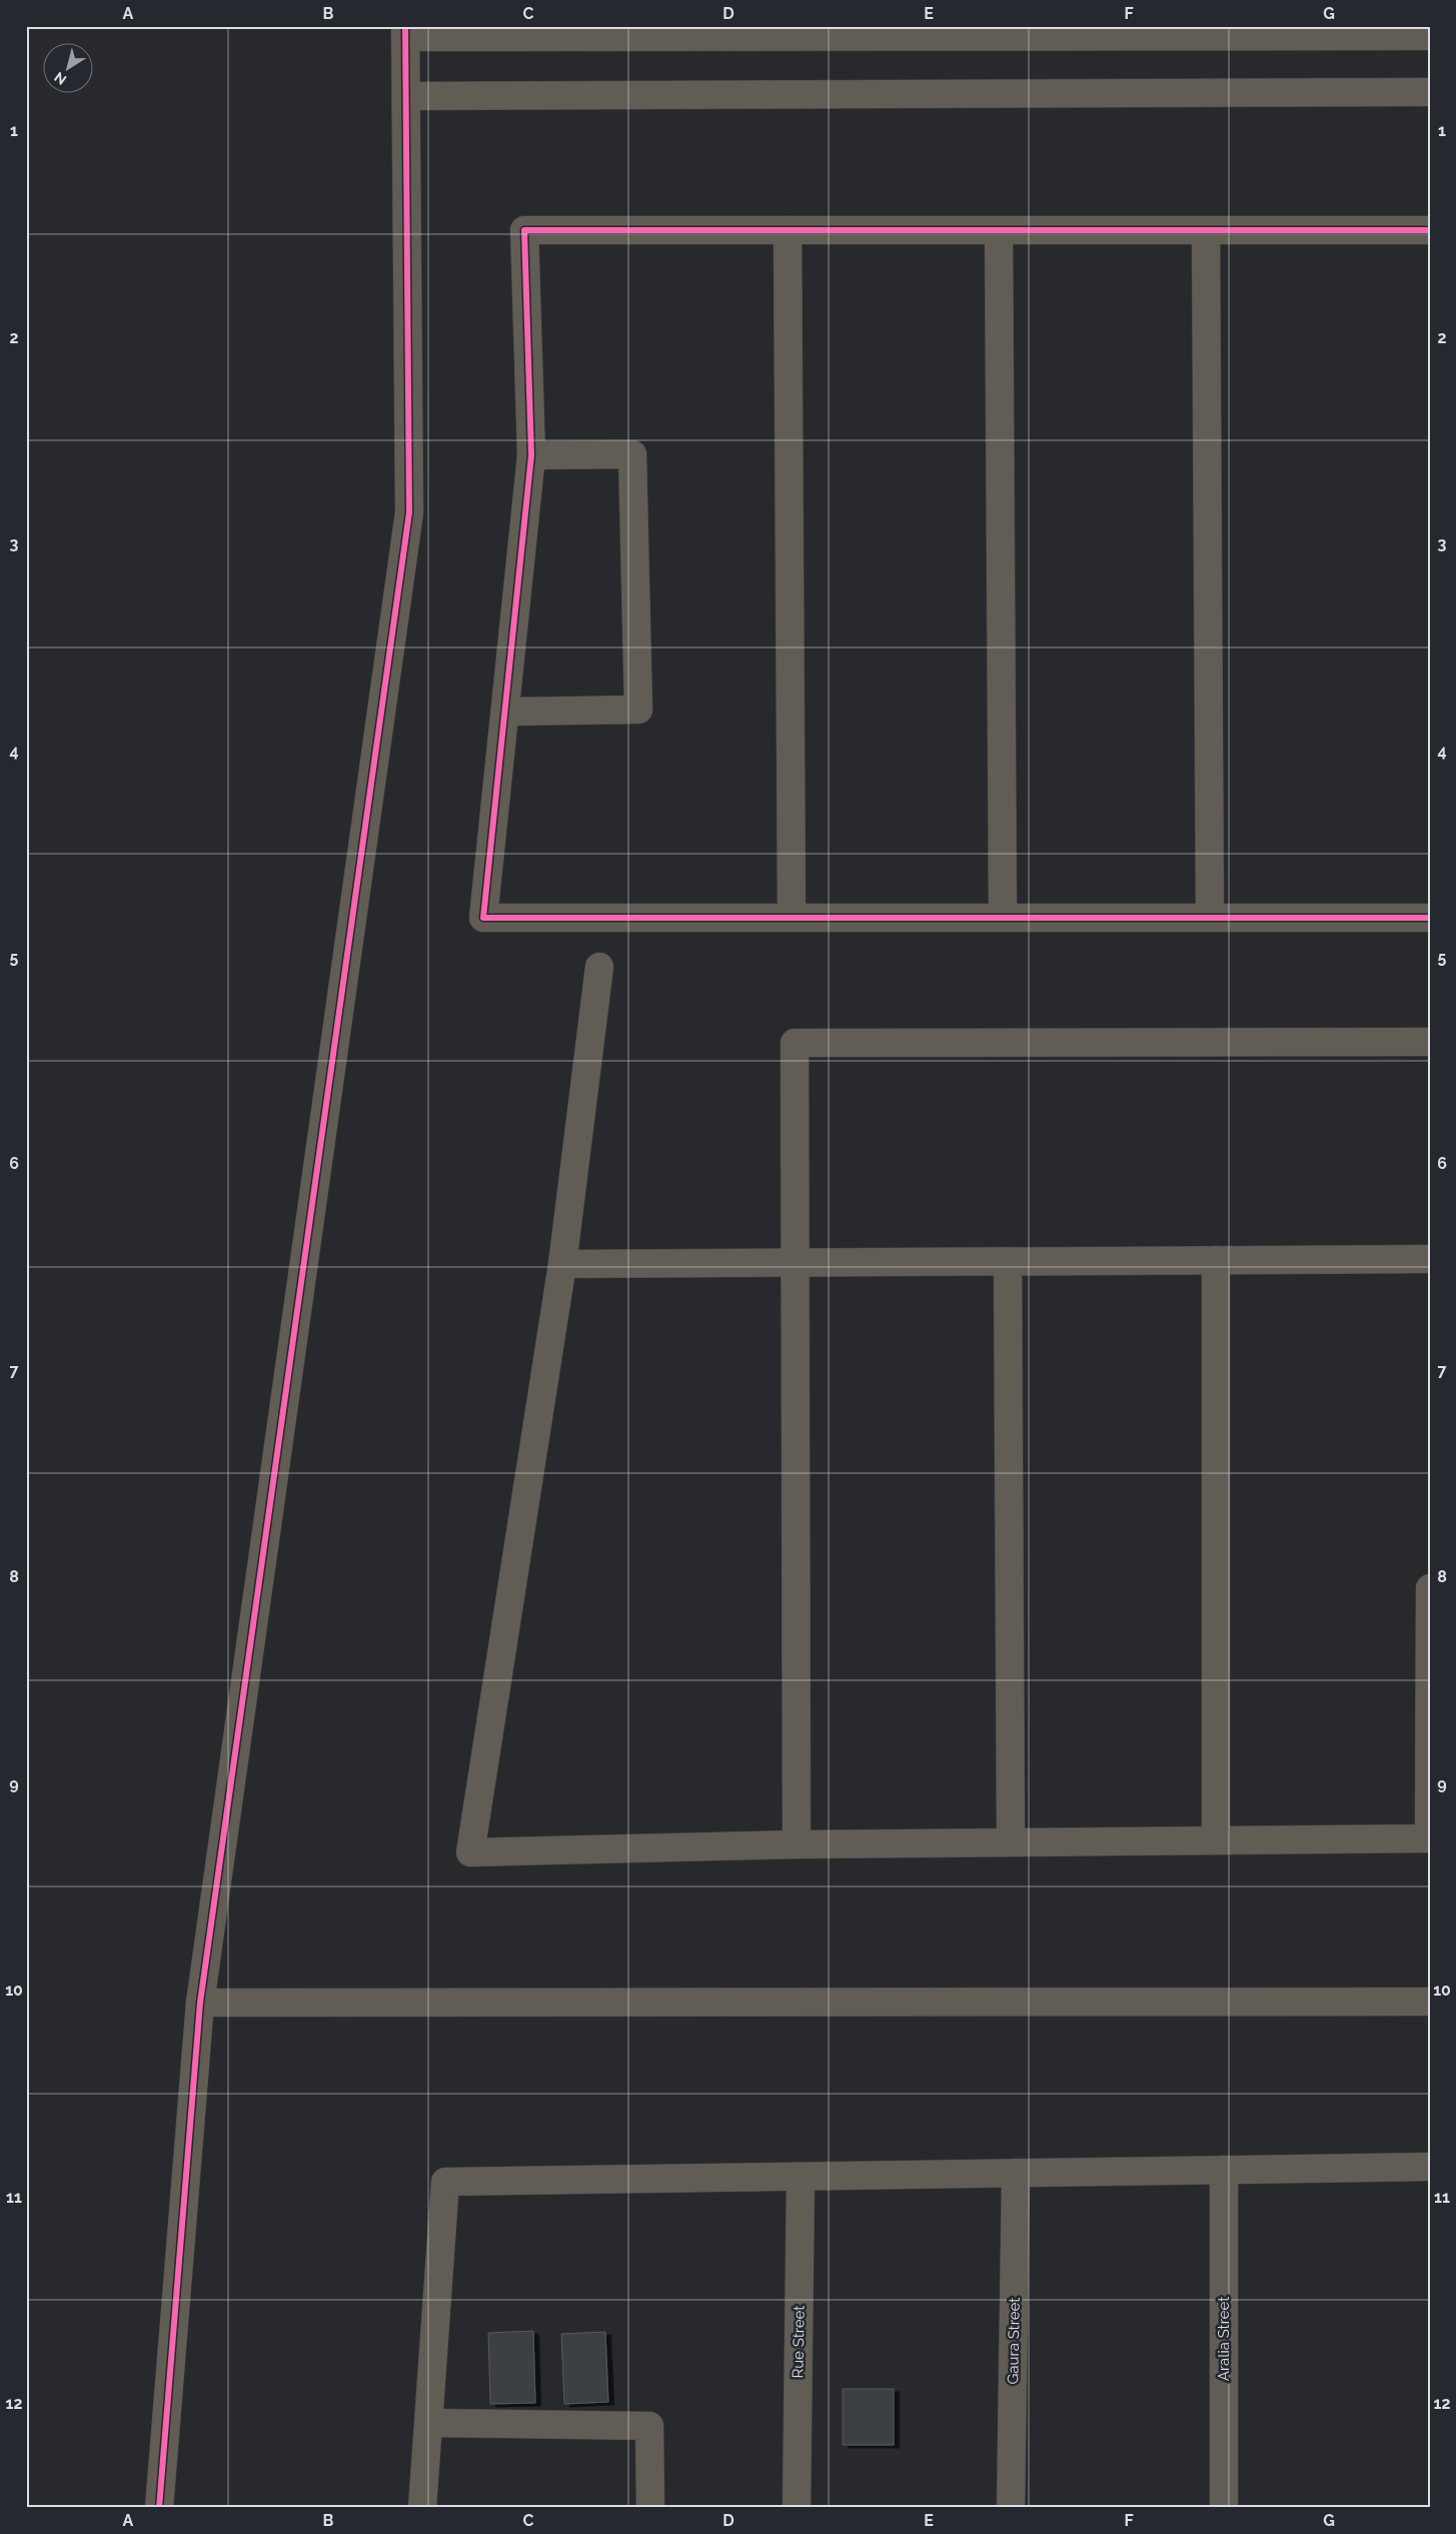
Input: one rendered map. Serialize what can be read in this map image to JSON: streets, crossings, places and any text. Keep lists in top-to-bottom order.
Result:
{
  "streets": {
    "street": ["Aralia Street", "Gaura Street", "Rue Street"]
  },
  "north": "bottom left",
  "grid": {
    "columns": [
      "A",
      "B",
      "C",
      "D",
      "E",
      "F",
      "G"
    ],
    "rows": [
      "1",
      "2",
      "3",
      "4",
      "5",
      "6",
      "7",
      "8",
      "9",
      "10",
      "11",
      "12"
    ]
  }
}
